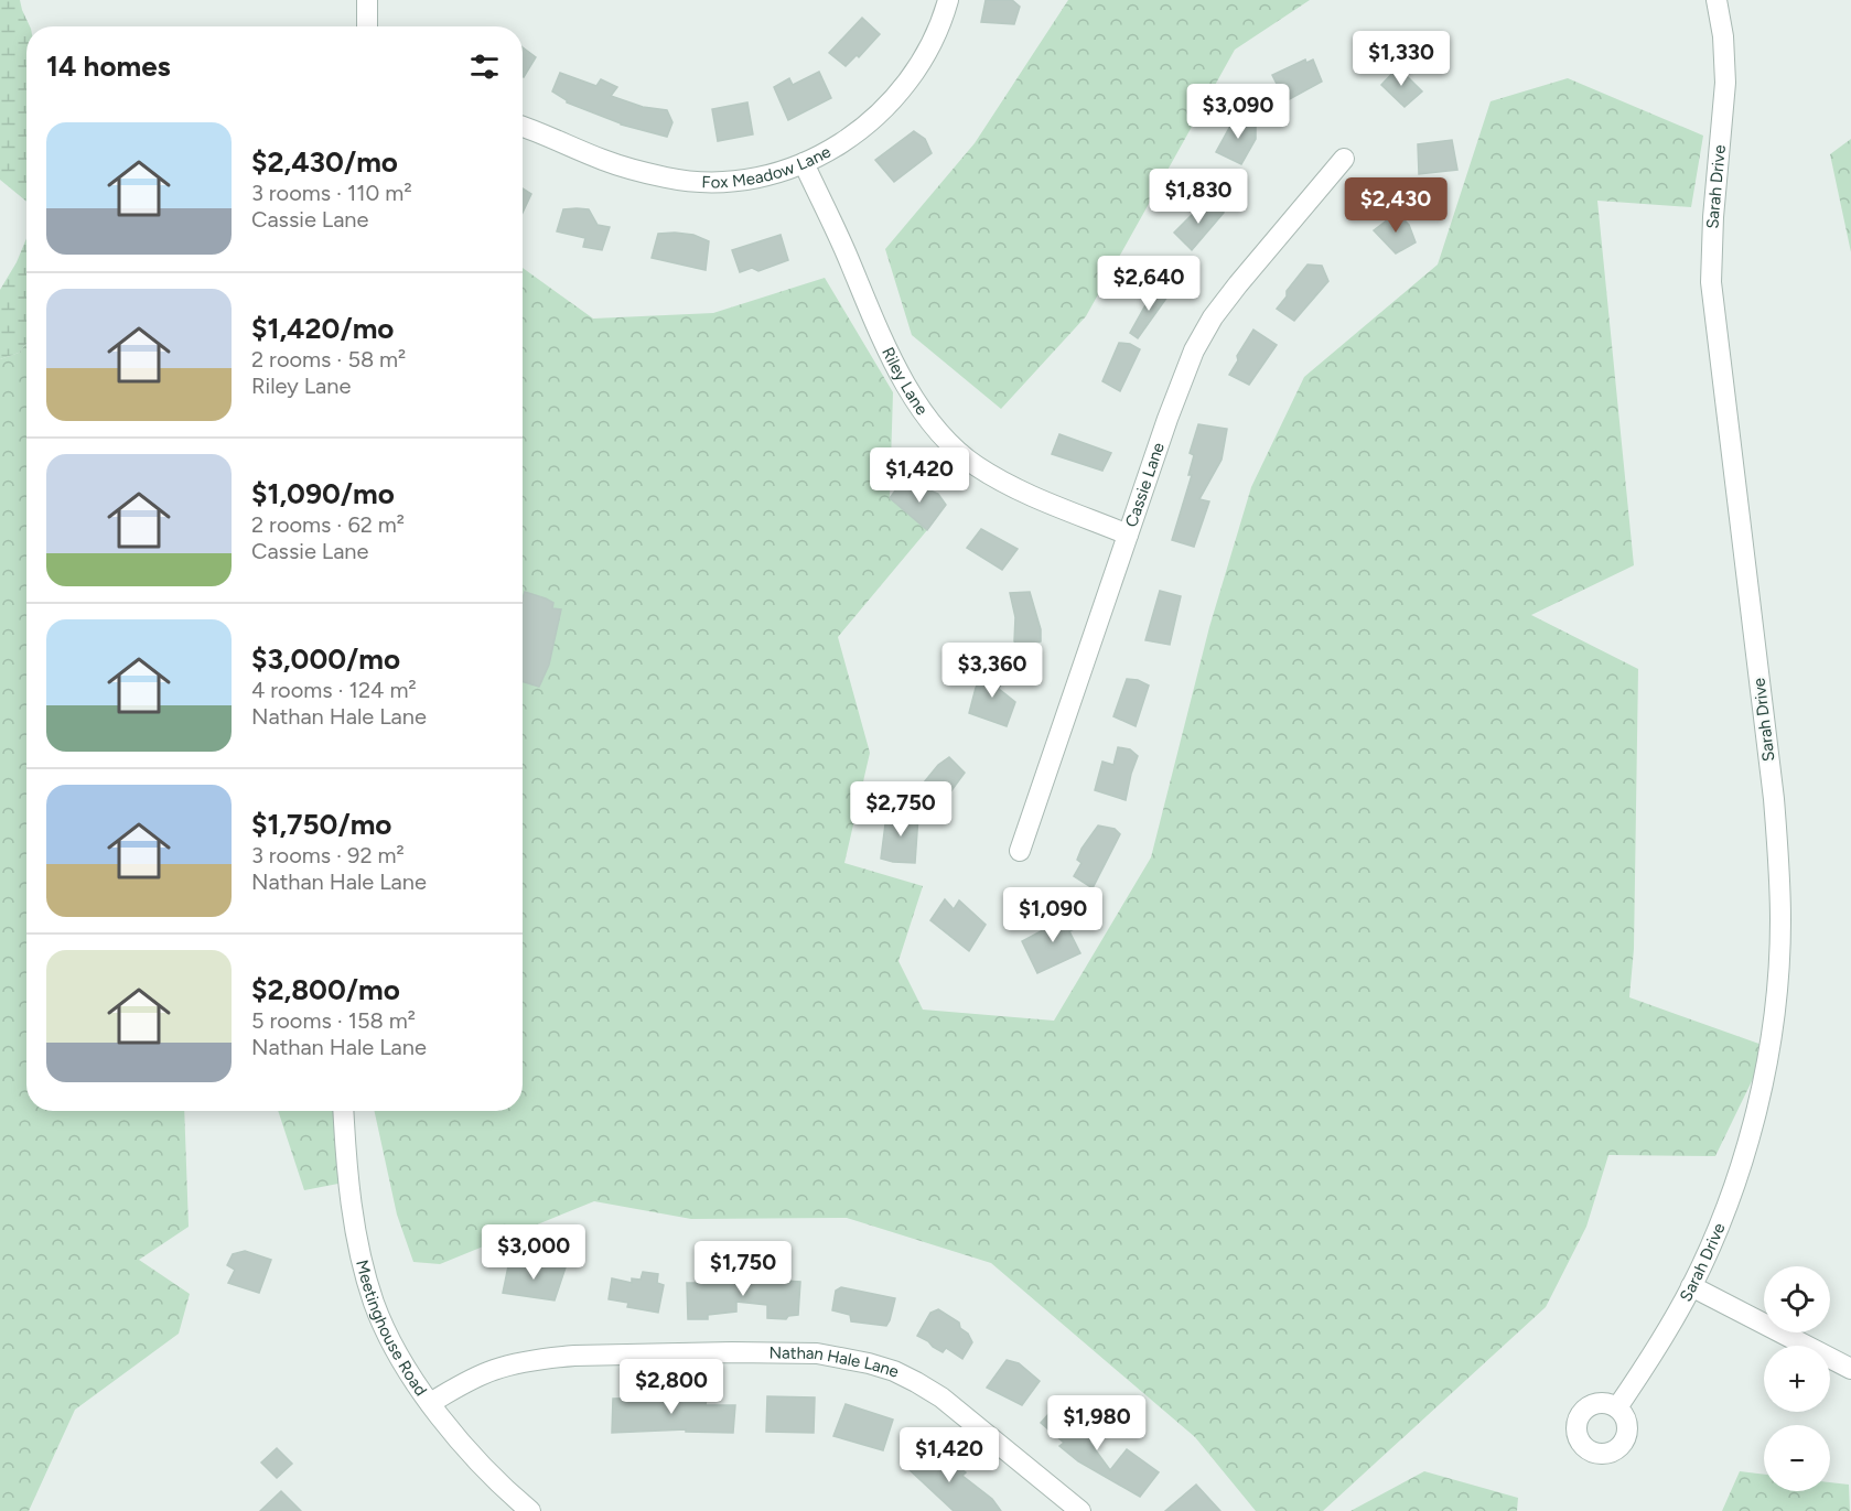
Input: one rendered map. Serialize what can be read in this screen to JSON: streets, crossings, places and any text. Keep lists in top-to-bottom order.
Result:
{
  "streets": {
    "street": [
      "Fox Meadow Lane",
      "Sarah Drive",
      "Riley Lane",
      "Cassie Lane",
      "Meetinghouse Road",
      "Nathan Hale Lane"
    ]
  },
  "crossings": [
    ["Fox Meadow Lane", "Riley Lane"],
    ["Riley Lane", "Cassie Lane"],
    ["Meetinghouse Road", "Nathan Hale Lane"]
  ],
  "page": {
    "heading": "14 homes",
    "price": [
      "$1,330",
      "$3,090",
      "$1,830",
      "$2,430",
      "$2,640",
      "$1,420",
      "$3,360",
      "$2,750",
      "$1,090",
      "$3,000",
      "$1,750",
      "$2,800",
      "$1,980",
      "$1,420"
    ],
    "list": [
      {
        "name": "$2,430/mo",
        "note": "3 rooms · 110 m² · Cassie Lane"
      },
      {
        "name": "$1,420/mo",
        "note": "2 rooms · 58 m² · Riley Lane"
      },
      {
        "name": "$1,090/mo",
        "note": "2 rooms · 62 m² · Cassie Lane"
      },
      {
        "name": "$3,000/mo",
        "note": "4 rooms · 124 m² · Nathan Hale Lane"
      },
      {
        "name": "$1,750/mo",
        "note": "3 rooms · 92 m² · Nathan Hale Lane"
      },
      {
        "name": "$2,800/mo",
        "note": "5 rooms · 158 m² · Nathan Hale Lane"
      }
    ],
    "map_buttons": ["+", "−"]
  }
}
